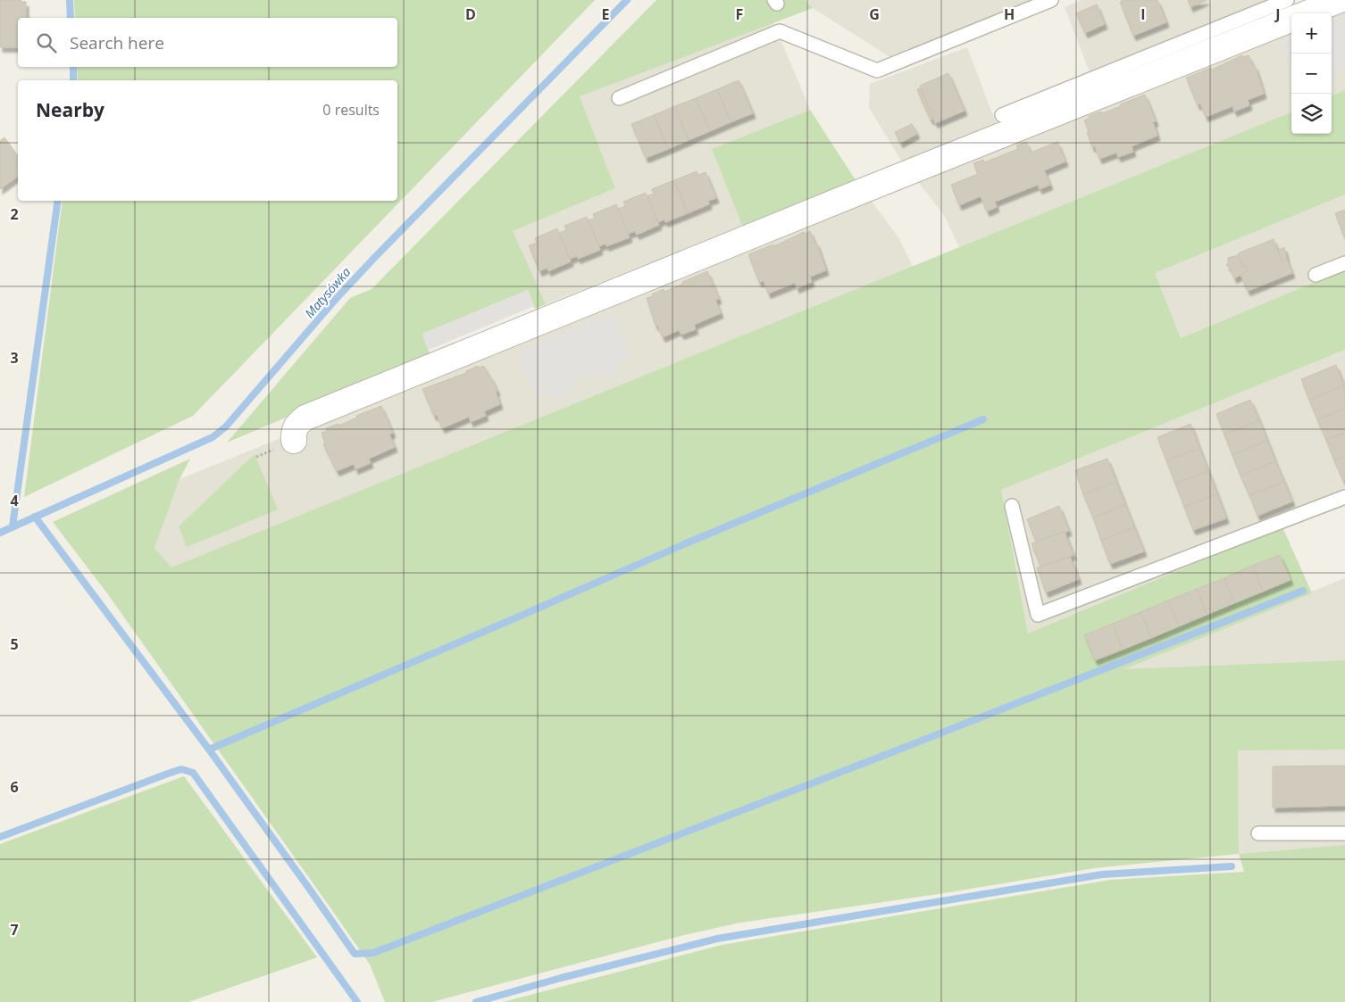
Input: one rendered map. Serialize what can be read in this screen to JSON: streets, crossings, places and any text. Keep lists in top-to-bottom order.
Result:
{
  "water": ["Matysówka"],
  "page": {
    "map_buttons": ["+", "−"],
    "search": "Search here",
    "heading": ["Nearby", "0 results"]
  },
  "grid": {
    "columns": [
      "D",
      "E",
      "F",
      "G",
      "H",
      "I",
      "J"
    ],
    "rows": [
      "2",
      "3",
      "4",
      "5",
      "6",
      "7"
    ]
  }
}
